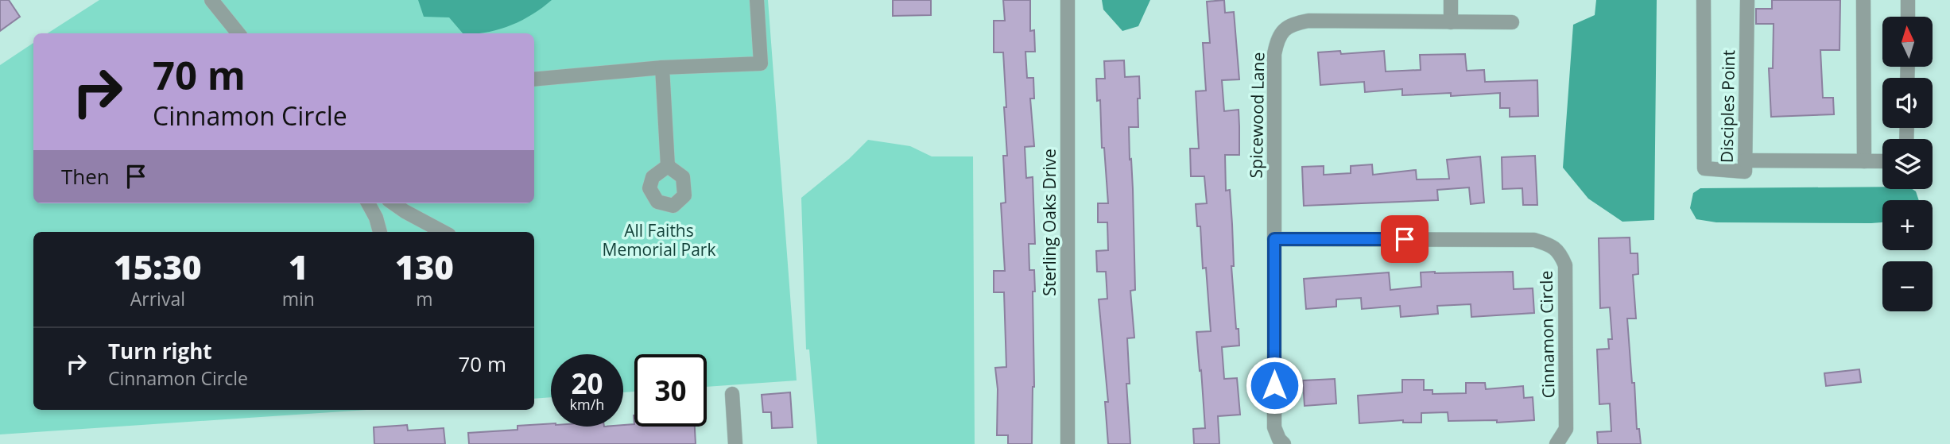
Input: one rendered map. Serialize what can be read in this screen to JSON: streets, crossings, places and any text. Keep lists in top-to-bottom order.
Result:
{
  "streets": {
    "street": [
      "Disciples Point",
      "Spicewood Lane",
      "Sterling Oaks Drive",
      "Cinnamon Circle"
    ]
  },
  "crossings": [
    ["Spicewood Lane", "Cinnamon Circle"]
  ],
  "parks": ["All Faiths Memorial Park"],
  "north": "top",
  "page": {
    "map_buttons": ["+", "−"],
    "turn": ["70 m", "Cinnamon Circle"],
    "then": "Then",
    "eta": [
      "15:30",
      "Arrival",
      "1",
      "min",
      "130",
      "m"
    ],
    "list": [
      {
        "name": "Turn right",
        "note": "Cinnamon Circle",
        "value": "70 m"
      }
    ],
    "speed": "20 km/h",
    "limit": "30"
  }
}
